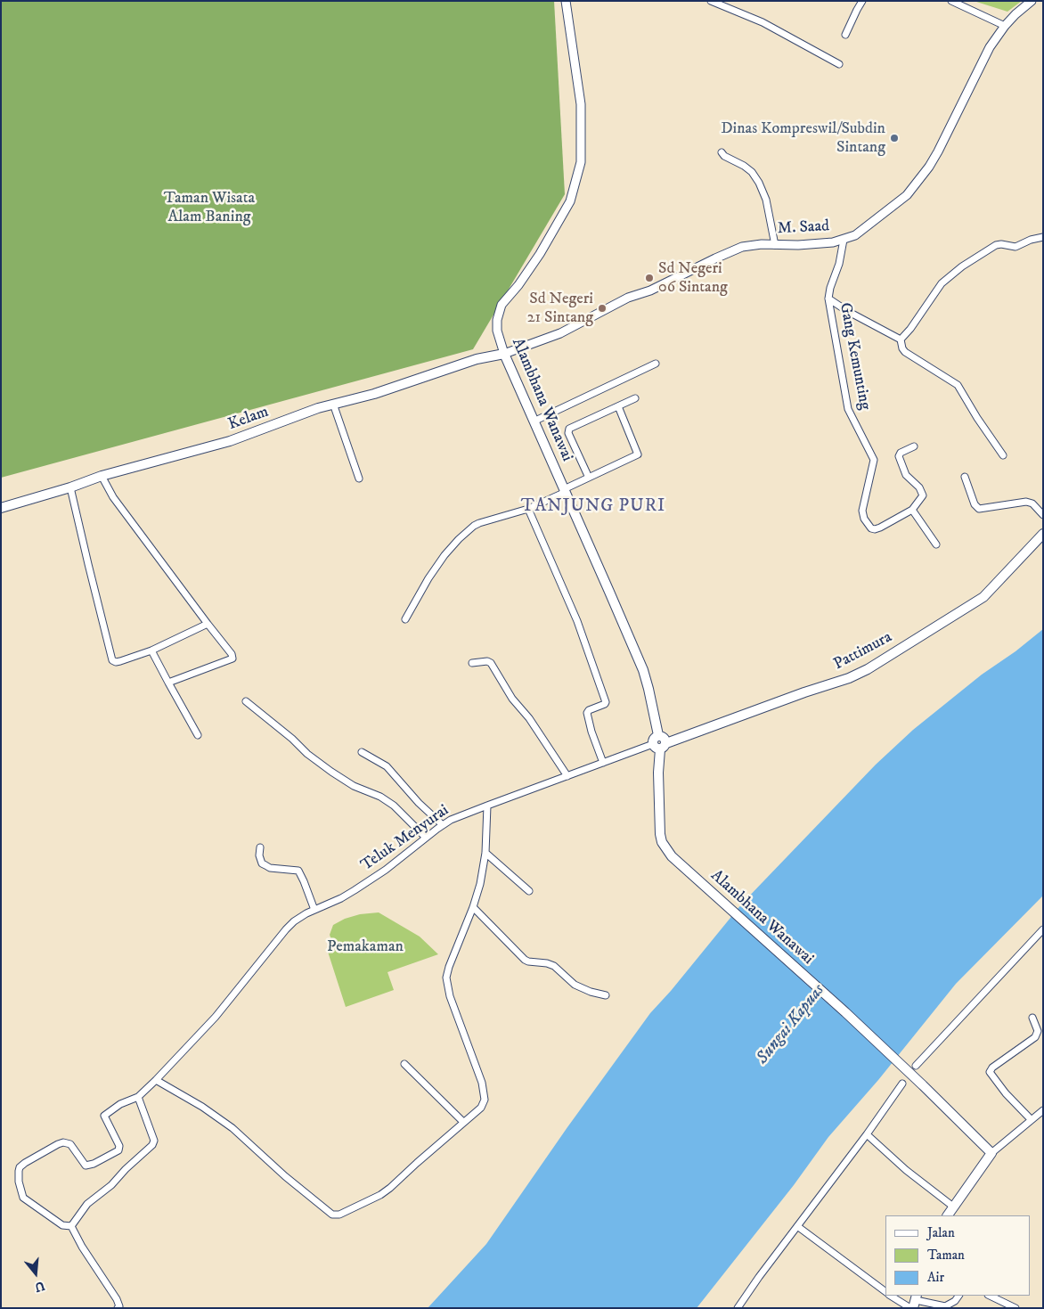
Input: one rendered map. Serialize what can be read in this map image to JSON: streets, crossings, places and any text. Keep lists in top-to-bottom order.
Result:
{
  "streets": {
    "main road": ["Alambhana Wanawai", "Kelam", "Pattimura"],
    "street": ["M. Saad", "Gang Kemunting", "Teluk Menyurai"]
  },
  "crossings": [
    ["M. Saad", "Gang Kemunting"],
    ["M. Saad", "Alambhana Wanawai"],
    ["M. Saad", "Kelam"],
    ["Alambhana Wanawai", "Kelam"],
    ["Alambhana Wanawai", "Pattimura"],
    ["Alambhana Wanawai", "Teluk Menyurai"],
    ["Pattimura", "Teluk Menyurai"]
  ],
  "districts": ["TANJUNG PURI"],
  "water": ["Sungai Kapuas"],
  "parks": ["Taman Wisata Alam Baning", "Pemakaman"],
  "places": ["Dinas Kompreswil/Subdin Sintang", "Sd Negeri 06 Sintang", "Sd Negeri 21 Sintang"],
  "legend": ["Jalan", "Taman", "Air"],
  "north": "bottom"
}
